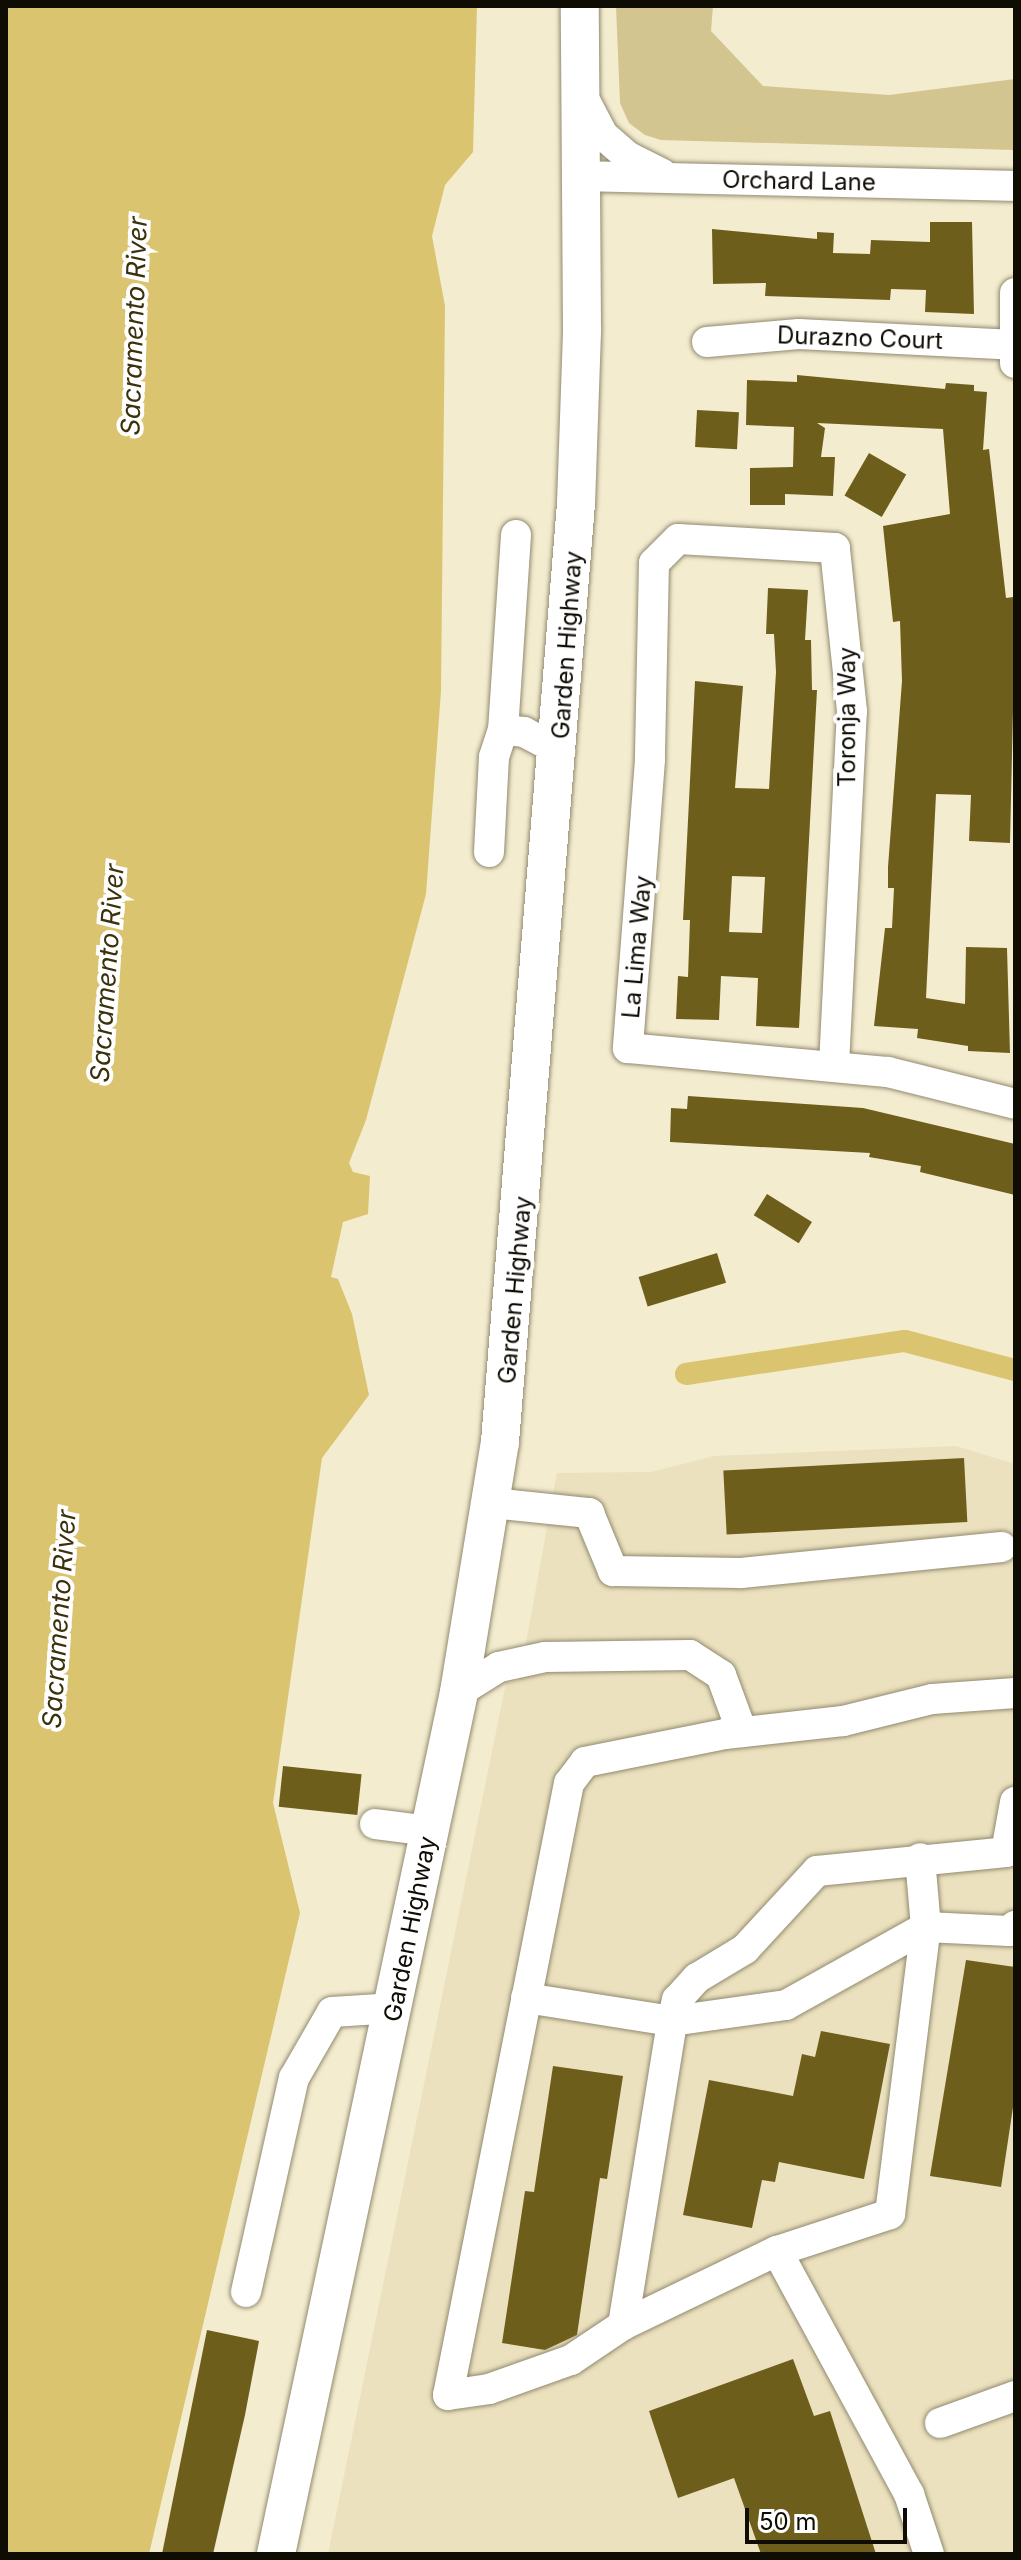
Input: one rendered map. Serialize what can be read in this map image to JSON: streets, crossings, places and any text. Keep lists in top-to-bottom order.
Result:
{
  "streets": {
    "main road": ["Garden Highway"],
    "street": [
      "Orchard Lane",
      "Durazno Court",
      "Toronja Way",
      "La Lima Way"
    ]
  },
  "crossings": [
    ["Orchard Lane", "Garden Highway"],
    ["Toronja Way", "La Lima Way"]
  ],
  "water": ["Sacramento River"],
  "scale_bar": "50 m"
}
